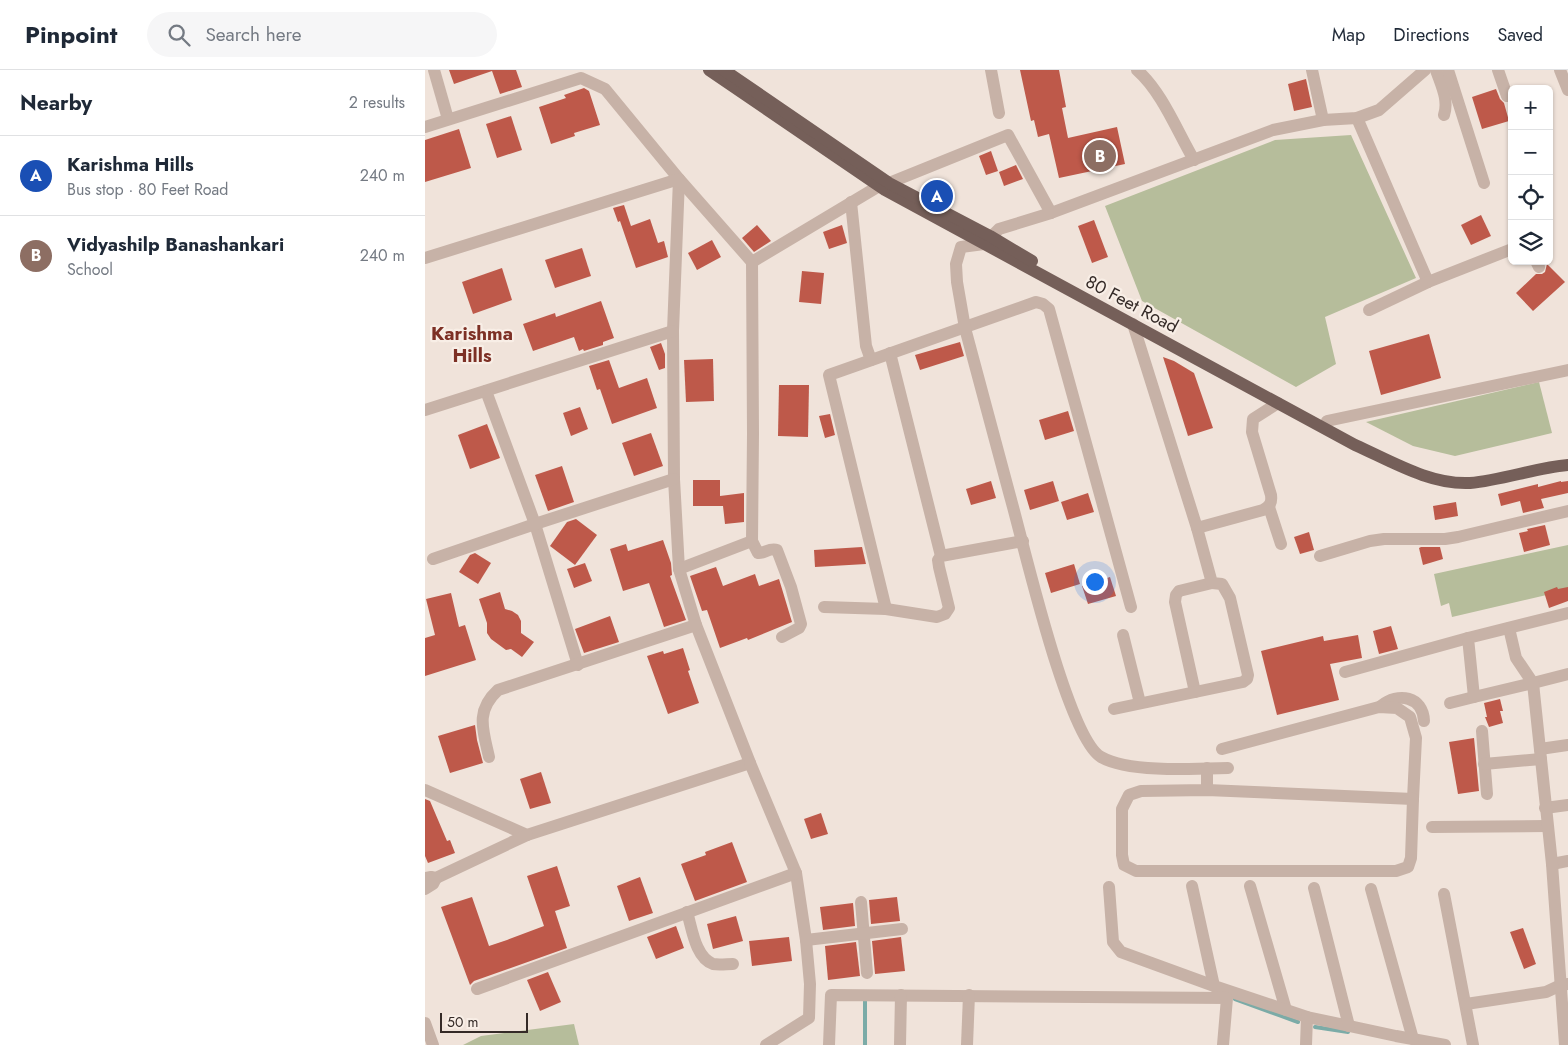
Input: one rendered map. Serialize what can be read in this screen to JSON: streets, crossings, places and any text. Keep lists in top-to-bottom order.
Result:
{
  "streets": {
    "main road": ["80 Feet Road"]
  },
  "districts": ["Karishma Hills"],
  "scale_bar": "50 m",
  "page": {
    "header": "Pinpoint",
    "search": "Search here",
    "nav": ["Map", "Directions", "Saved"],
    "heading": ["Nearby", "2 results"],
    "map_buttons": ["+", "−"],
    "list": [
      {
        "mark": "A",
        "name": "Karishma Hills",
        "note": "Bus stop · 80 Feet Road",
        "value": "240 m"
      },
      {
        "mark": "B",
        "name": "Vidyashilp Banashankari",
        "note": "School",
        "value": "240 m"
      }
    ],
    "pins": ["B", "A"],
    "scale": "50 m"
  }
}
